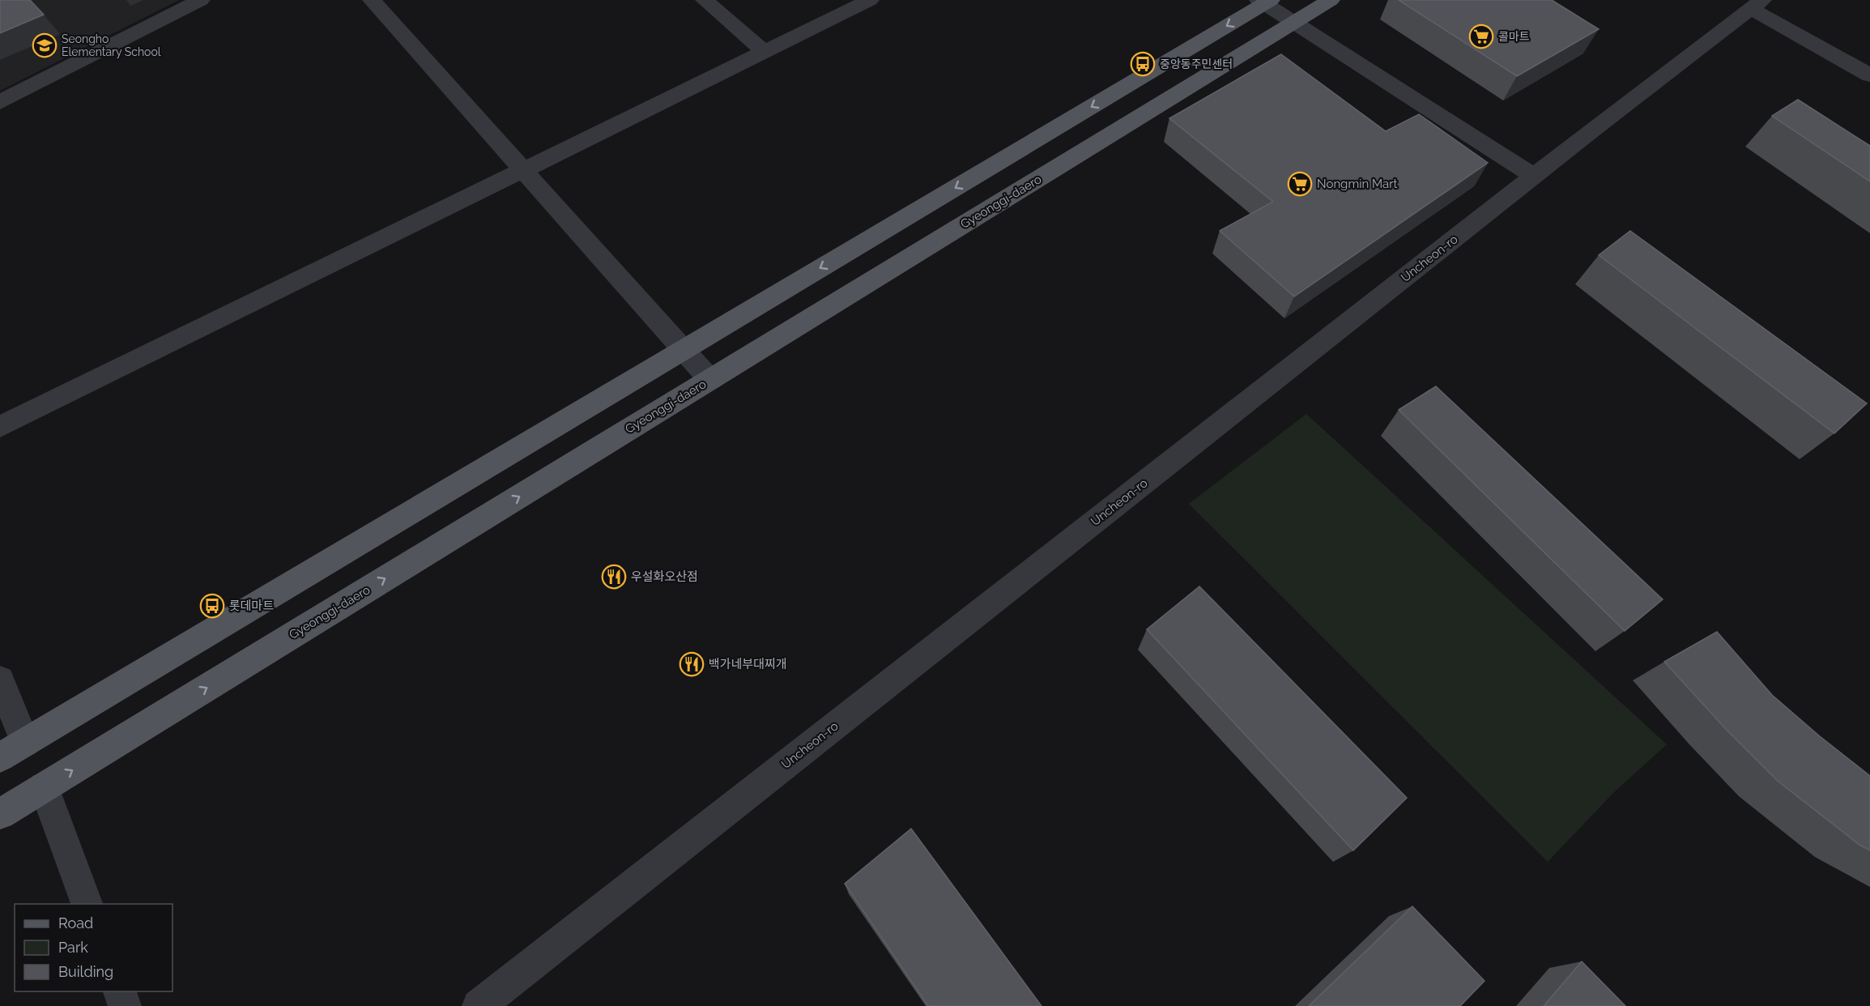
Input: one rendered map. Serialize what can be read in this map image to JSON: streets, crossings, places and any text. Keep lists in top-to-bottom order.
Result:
{
  "streets": {
    "main road": ["Gyeonggi-daero"],
    "street": ["Uncheon-ro"]
  },
  "places": {
    "supermarket": ["콜마트", "Nongmin Mart"],
    "school or university": ["Seongho Elementary School"],
    "bus stop": ["중앙동주민센터", "롯데마트"],
    "restaurant": ["우설화오산점", "백가네부대찌개"]
  },
  "legend": ["Road", "Park", "Building"]
}
